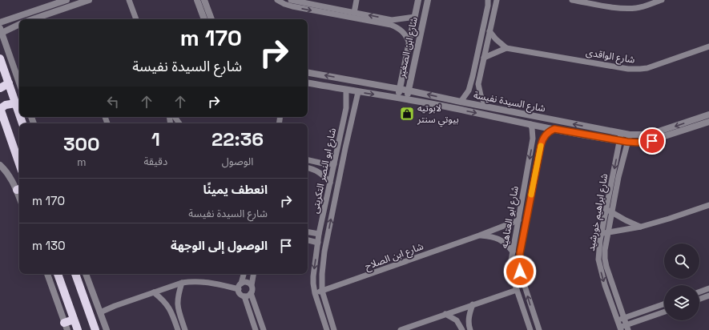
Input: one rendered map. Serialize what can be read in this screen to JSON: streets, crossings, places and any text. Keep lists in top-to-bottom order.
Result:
{
  "streets": {
    "street": [
      "شارع ابن الصغير",
      "شارع الواقدى",
      "شارع السيدة نفيسة",
      "شارع ابو النصر التكريتى",
      "شارع ابراهيم خورشيد",
      "شارع ابو العتاهيه",
      "شارع ابن الصلاح"
    ]
  },
  "crossings": [
    ["شارع ابن الصغير", "شارع السيدة نفيسة"],
    ["شارع السيدة نفيسة", "شارع ابو النصر التكريتى"],
    ["شارع السيدة نفيسة", "شارع ابراهيم خورشيد"],
    ["شارع السيدة نفيسة", "شارع ابو العتاهيه"],
    ["شارع ابو النصر التكريتى", "شارع ابن الصلاح"],
    ["شارع ابو العتاهيه", "شارع ابن الصلاح"]
  ],
  "places": {
    "shop": ["لابوتيه بيوتي سنتر"]
  },
  "page": {
    "turn": ["170 m", "شارع السيدة نفيسة"],
    "eta": [
      "22:36",
      "الوصول",
      "1",
      "دقيقة",
      "300",
      "m"
    ],
    "list": [
      {
        "name": "انعطف يمينًا",
        "note": "شارع السيدة نفيسة",
        "value": "170 m"
      },
      {
        "name": "الوصول إلى الوجهة",
        "value": "130 m"
      }
    ]
  }
}
